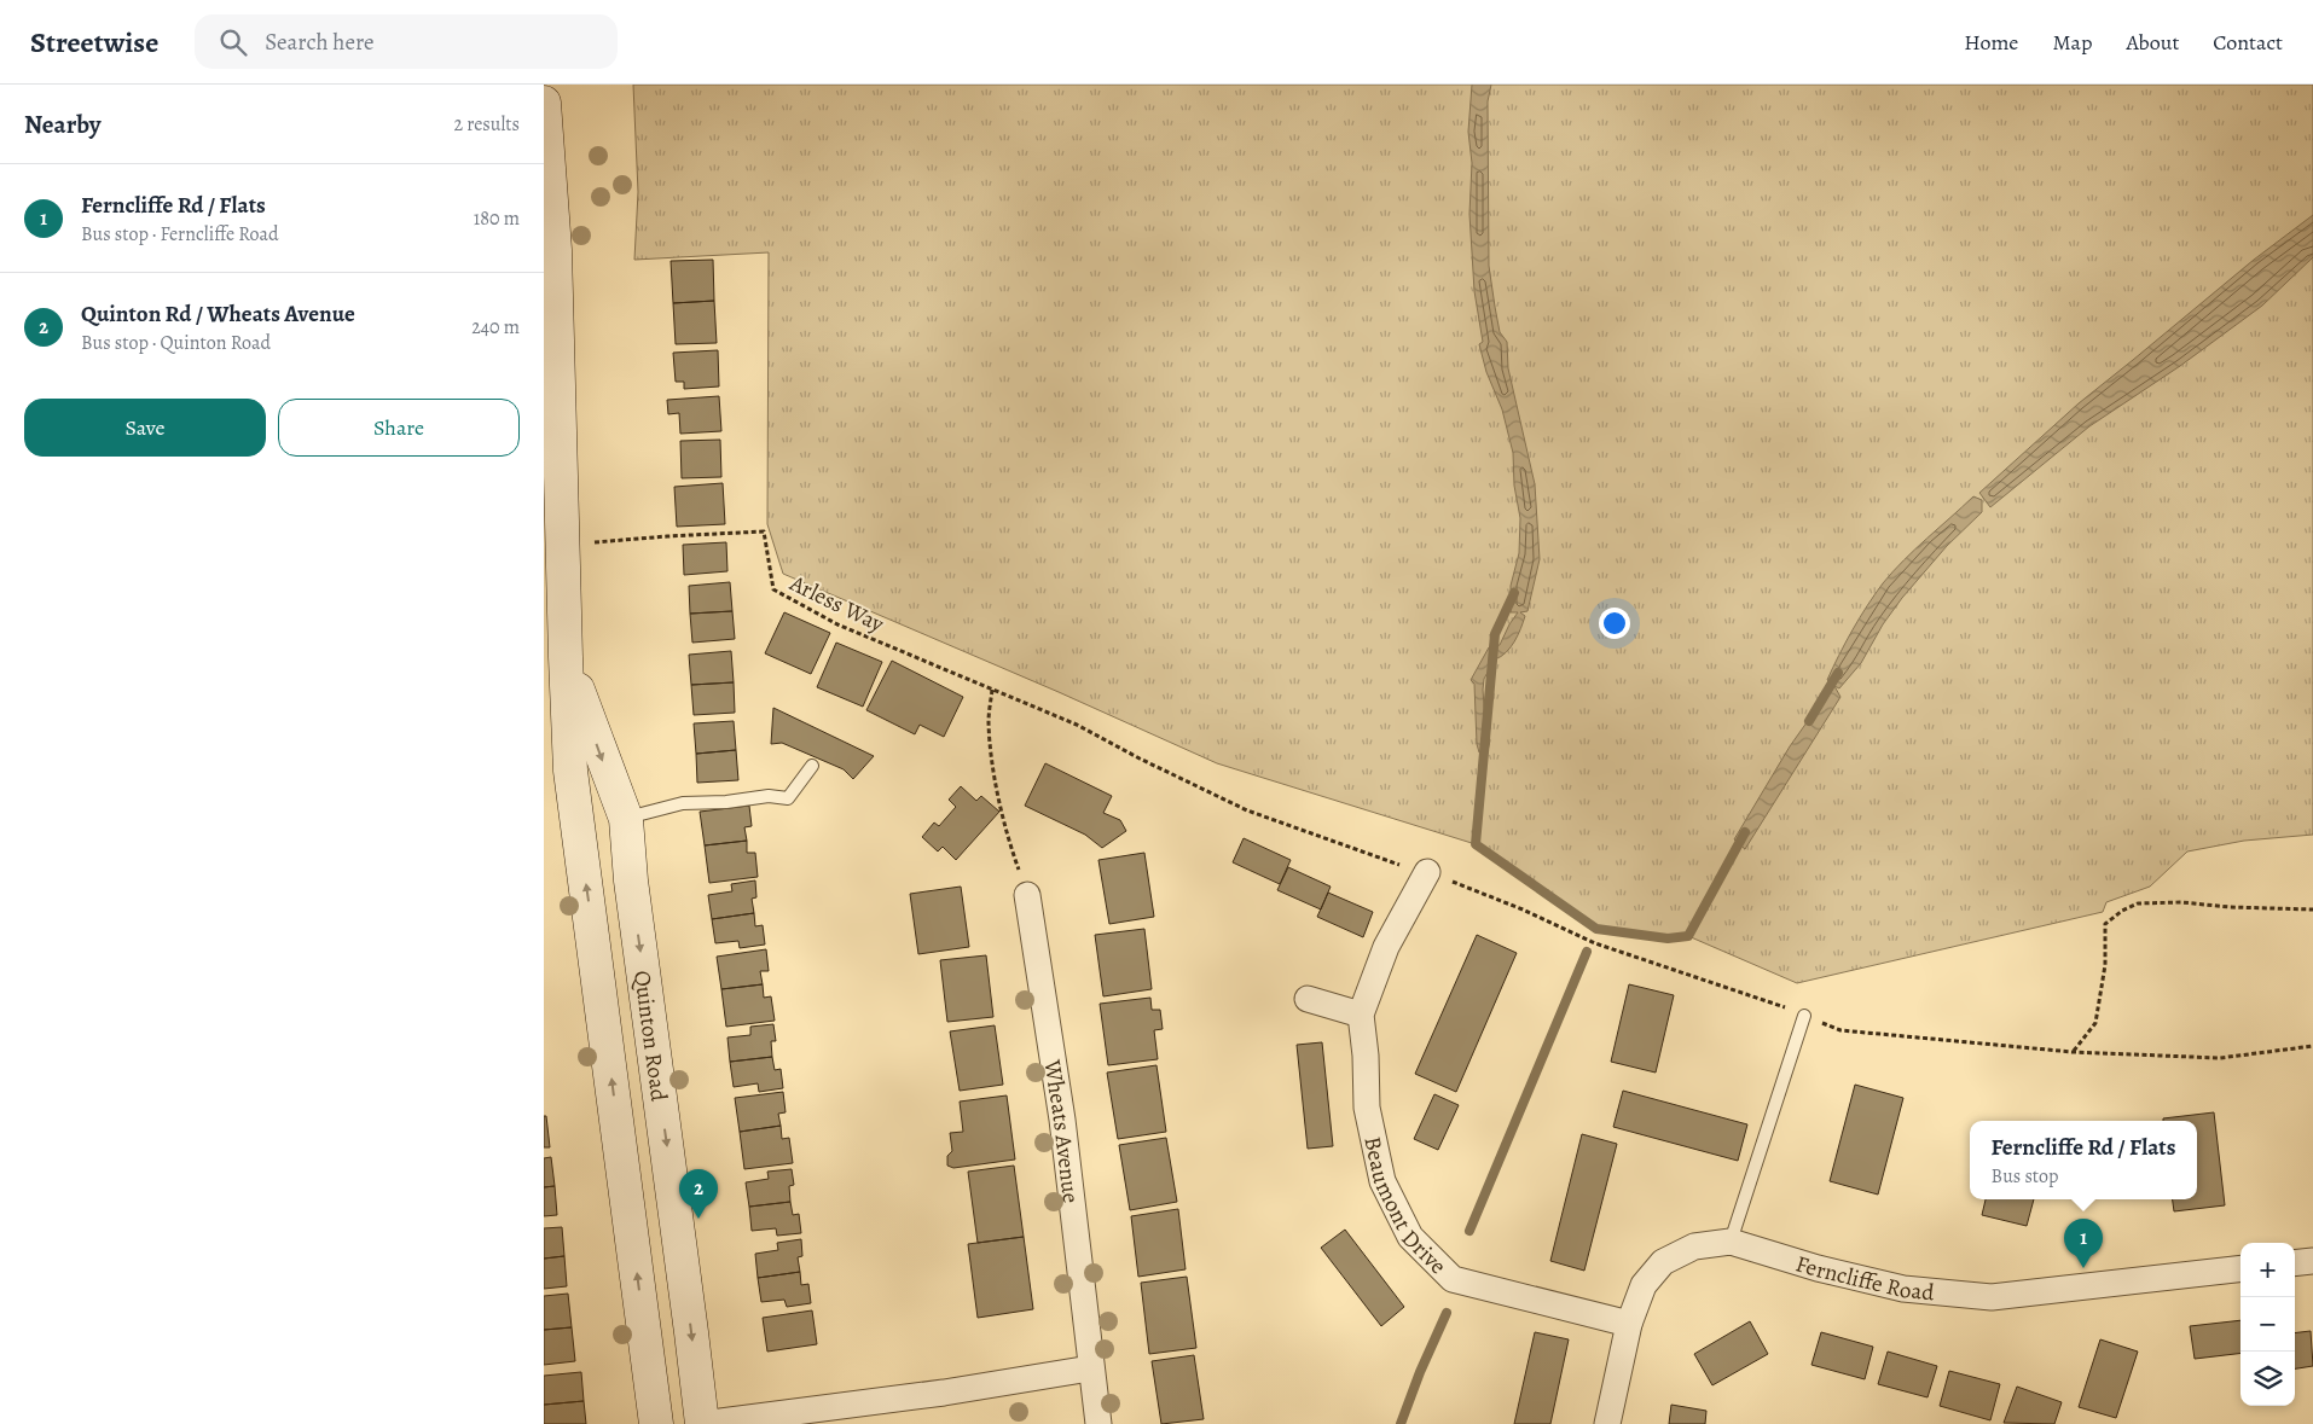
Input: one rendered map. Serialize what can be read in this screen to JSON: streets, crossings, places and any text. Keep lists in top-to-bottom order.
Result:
{
  "streets": {
    "street": [
      "Quinton Road",
      "Wheats Avenue",
      "Beaumont Drive",
      "Ferncliffe Road"
    ],
    "path": ["Arless Way"]
  },
  "crossings": [
    ["Arless Way", "Quinton Road"],
    ["Beaumont Drive", "Ferncliffe Road"]
  ],
  "page": {
    "header": "Streetwise",
    "search": "Search here",
    "nav": [
      "Home",
      "Map",
      "About",
      "Contact"
    ],
    "heading": ["Nearby", "2 results"],
    "list": [
      {
        "mark": "1",
        "name": "Ferncliffe Rd / Flats",
        "note": "Bus stop · Ferncliffe Road",
        "value": "180 m"
      },
      {
        "mark": "2",
        "name": "Quinton Rd / Wheats Avenue",
        "note": "Bus stop · Quinton Road",
        "value": "240 m"
      }
    ],
    "buttons": ["Save", "Share"],
    "popup": ["Ferncliffe Rd / Flats", "Bus stop"],
    "pins": ["2", "1"],
    "map_buttons": ["+", "−"]
  }
}
